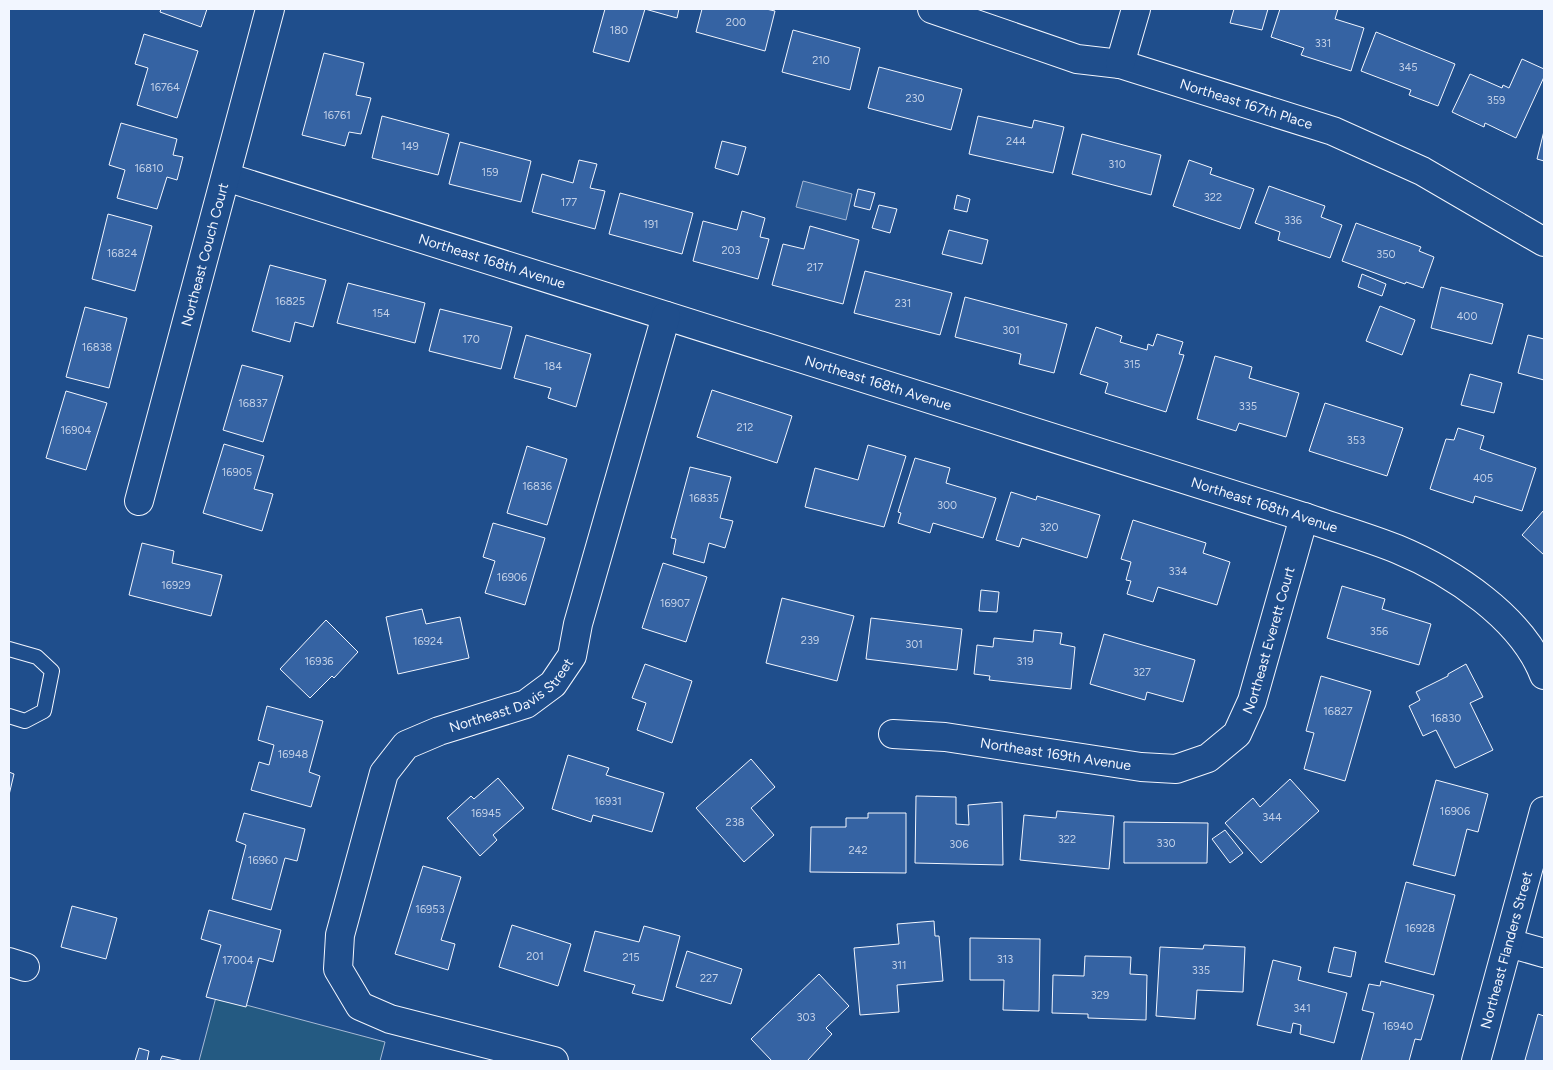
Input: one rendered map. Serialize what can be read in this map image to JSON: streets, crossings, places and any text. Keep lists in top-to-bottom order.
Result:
{
  "streets": {
    "street": [
      "Northeast 167th Place",
      "Northeast Couch Court",
      "Northeast 168th Avenue",
      "Northeast Everett Court",
      "Northeast Davis Street",
      "Northeast 169th Avenue",
      "Northeast Flanders Street"
    ]
  },
  "crossings": [
    ["Northeast Couch Court", "Northeast 168th Avenue"],
    ["Northeast 168th Avenue", "Northeast Everett Court"],
    ["Northeast 168th Avenue", "Northeast Davis Street"],
    ["Northeast Everett Court", "Northeast 169th Avenue"]
  ],
  "house_numbers": [
    "200",
    "180",
    "331",
    "210",
    "345",
    "16764",
    "230",
    "359",
    "16761",
    "244",
    "149",
    "310",
    "16810",
    "159",
    "322",
    "177",
    "336",
    "191",
    "203",
    "16824",
    "350",
    "217",
    "16825",
    "231",
    "154",
    "400",
    "301",
    "170",
    "16838",
    "315",
    "184",
    "16837",
    "335",
    "212",
    "16904",
    "353",
    "16905",
    "405",
    "16836",
    "16835",
    "300",
    "320",
    "334",
    "16906",
    "16929",
    "16907",
    "356",
    "239",
    "16924",
    "301",
    "16936",
    "319",
    "327",
    "16827",
    "16830",
    "16948",
    "16931",
    "16906",
    "16945",
    "344",
    "238",
    "322",
    "330",
    "306",
    "242",
    "16960",
    "16953",
    "16928",
    "201",
    "215",
    "313",
    "17004",
    "311",
    "335",
    "227",
    "329",
    "341",
    "303",
    "16940"
  ]
}
